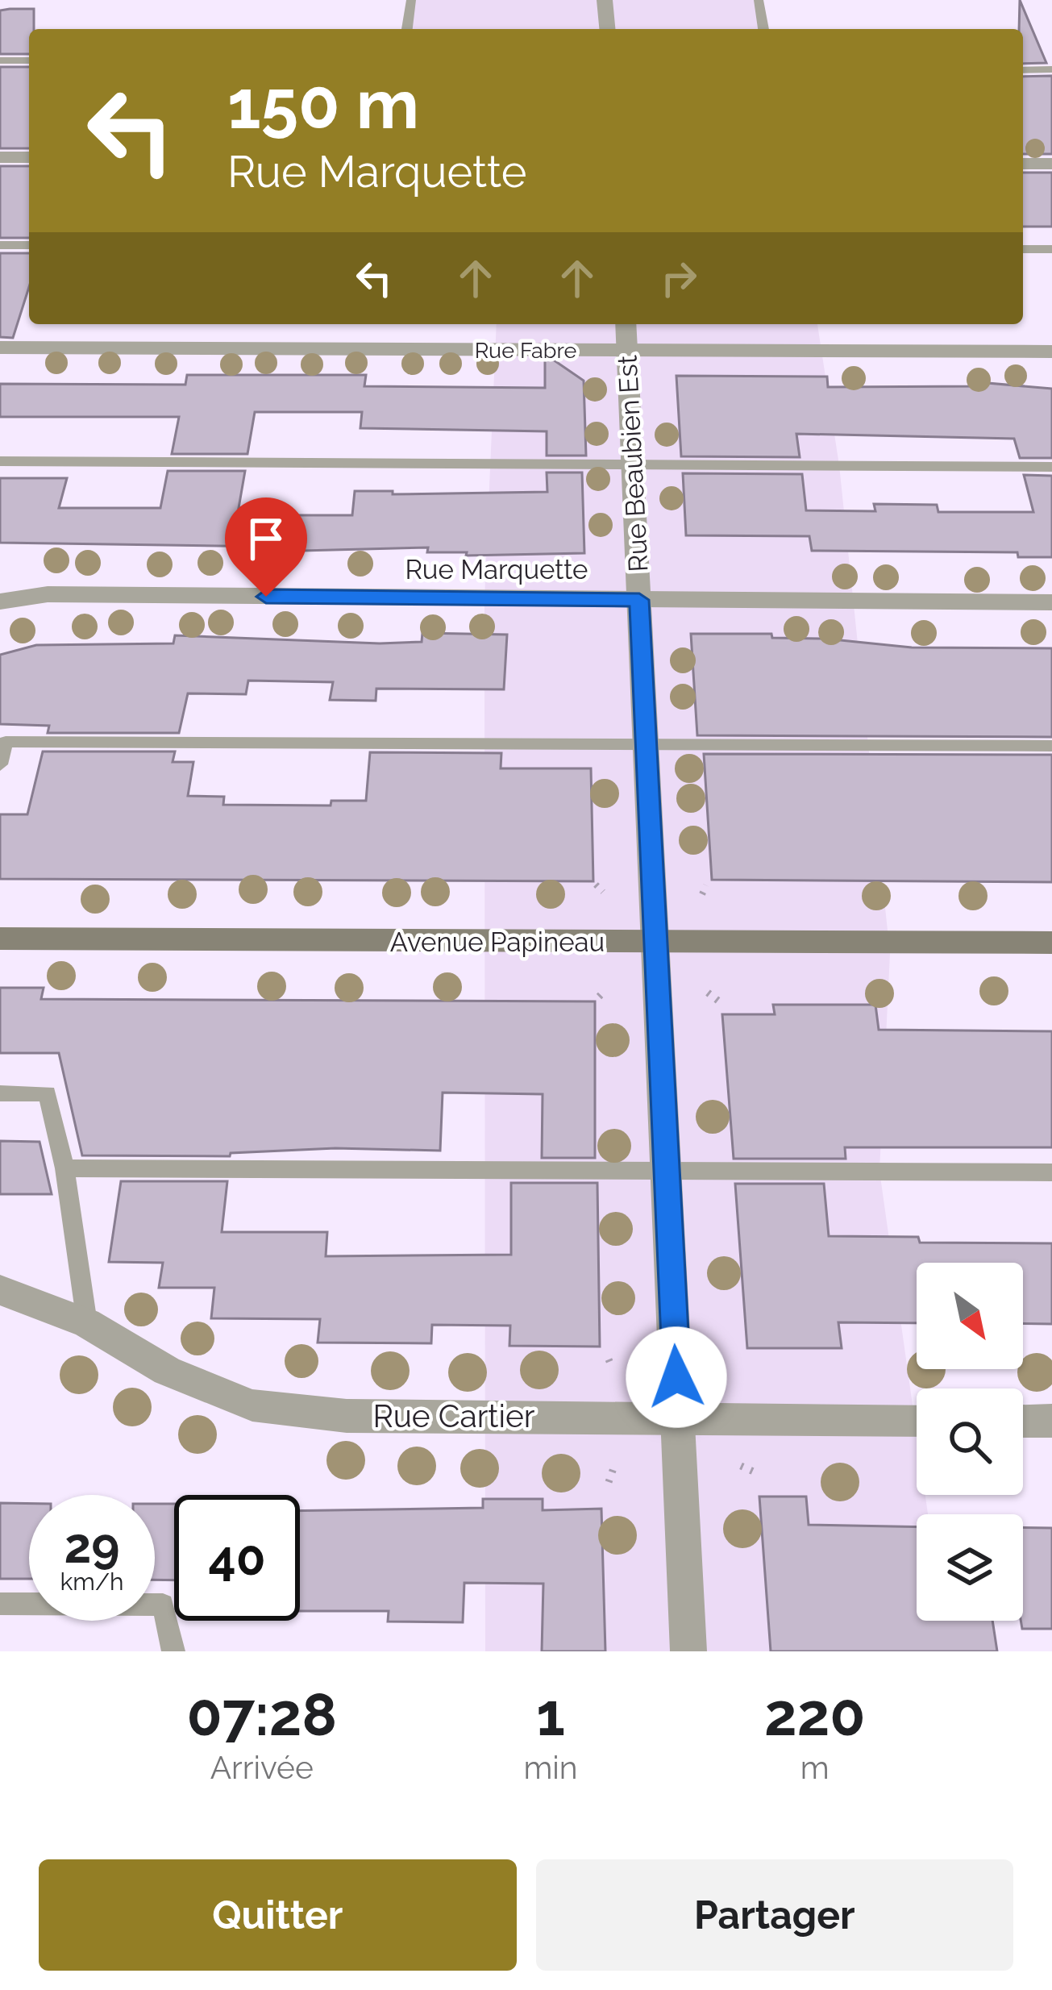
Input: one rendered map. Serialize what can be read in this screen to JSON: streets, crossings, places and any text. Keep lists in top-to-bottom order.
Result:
{
  "streets": {
    "main road": ["Avenue Papineau"],
    "street": [
      "Rue Fabre",
      "Rue Beaubien Est",
      "Rue Marquette",
      "Rue Cartier"
    ]
  },
  "crossings": [
    ["Rue Fabre", "Rue Beaubien Est"],
    ["Rue Beaubien Est", "Rue Marquette"],
    ["Rue Beaubien Est", "Avenue Papineau"],
    ["Rue Beaubien Est", "Rue Cartier"]
  ],
  "north": "bottom right",
  "page": {
    "turn": ["150 m", "Rue Marquette"],
    "speed": "29 km/h",
    "limit": "40",
    "eta": [
      "07:28",
      "Arrivée",
      "1",
      "min",
      "220",
      "m"
    ],
    "buttons": ["Quitter", "Partager"]
  }
}
